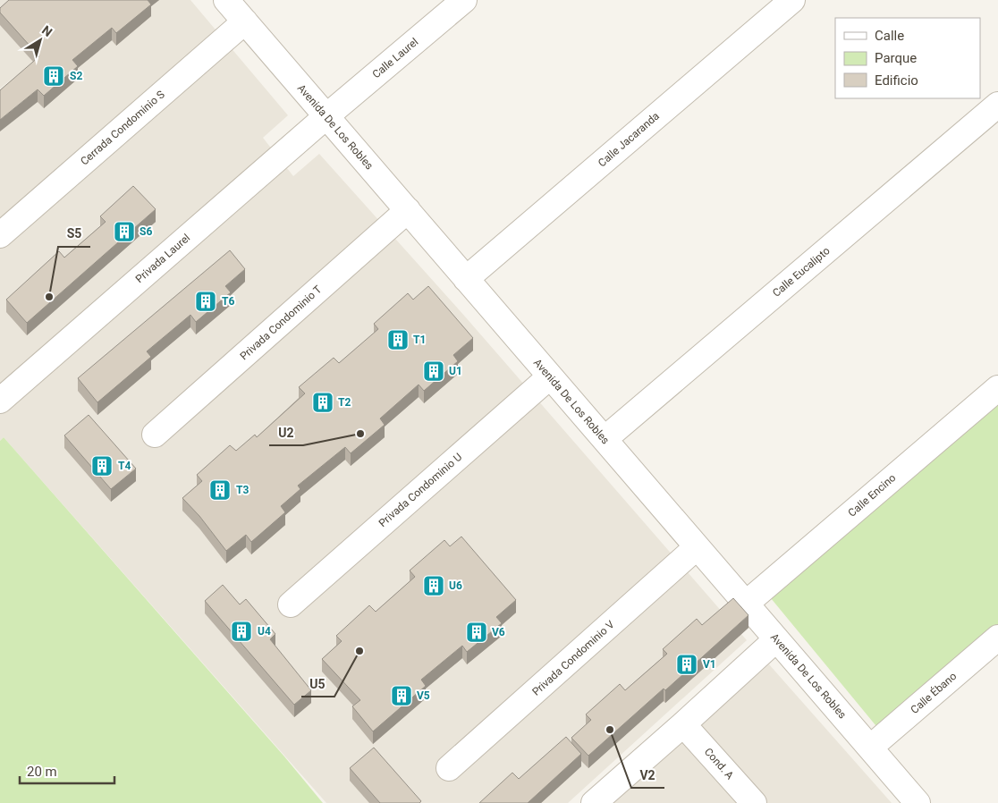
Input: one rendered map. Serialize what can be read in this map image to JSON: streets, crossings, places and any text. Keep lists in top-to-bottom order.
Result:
{
  "streets": {
    "street": [
      "Calle Laurel",
      "Avenida De Los Robles",
      "Cerrada Condominio S",
      "Calle Jacaranda",
      "Privada Laurel",
      "Calle Eucalipto",
      "Privada Condominio T",
      "Privada Condominio U",
      "Calle Encino",
      "Privada Condominio V",
      "Calle Ébano",
      "Cond. A"
    ]
  },
  "crossings": [
    ["Calle Laurel", "Avenida De Los Robles"],
    ["Calle Laurel", "Privada Laurel"],
    ["Avenida De Los Robles", "Cerrada Condominio S"],
    ["Avenida De Los Robles", "Calle Jacaranda"],
    ["Avenida De Los Robles", "Privada Laurel"],
    ["Avenida De Los Robles", "Calle Eucalipto"],
    ["Avenida De Los Robles", "Privada Condominio T"],
    ["Avenida De Los Robles", "Privada Condominio U"],
    ["Avenida De Los Robles", "Calle Encino"],
    ["Avenida De Los Robles", "Privada Condominio V"],
    ["Avenida De Los Robles", "Calle Ébano"]
  ],
  "places": {
    "building": [
      "S2",
      "S6",
      "T6",
      "T1",
      "U1",
      "T2",
      "T4",
      "T3",
      "U6",
      "U4",
      "V6",
      "V1",
      "V5"
    ],
    "other": [
      "S5",
      "U2",
      "U5",
      "V2"
    ]
  },
  "legend": ["Calle", "Parque", "Edificio"],
  "scale_bar": "20 m",
  "north": "top right"
}
